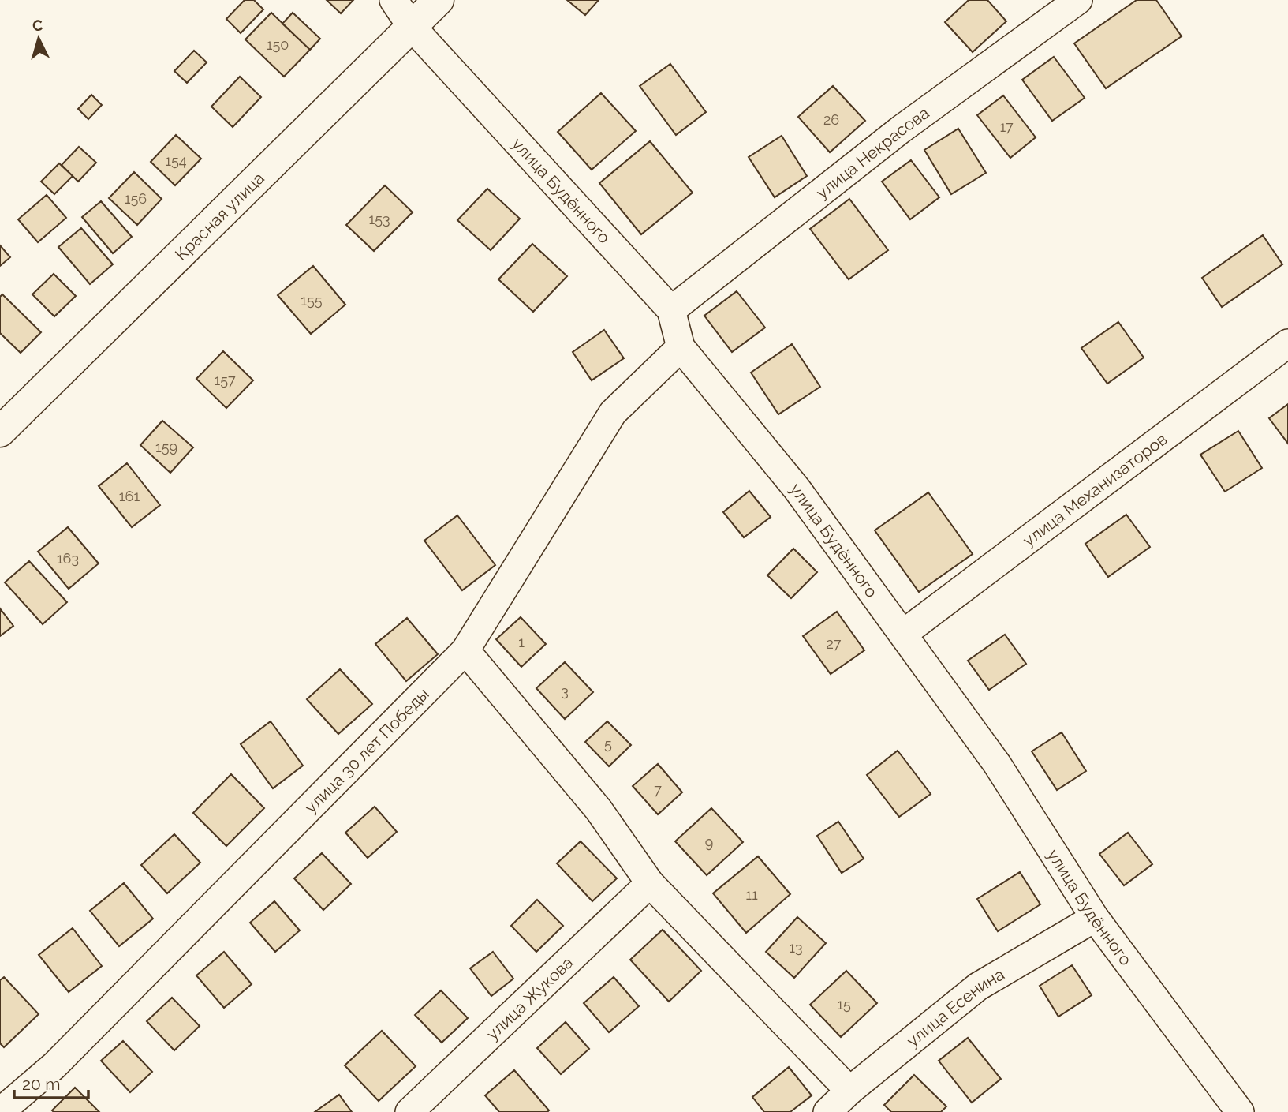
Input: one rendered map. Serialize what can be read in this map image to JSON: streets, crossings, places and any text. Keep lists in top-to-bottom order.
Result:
{
  "streets": {
    "main road": ["Красная улица"],
    "street": [
      "улица Некрасова",
      "улица Будённого",
      "улица Механизаторов",
      "улица 30 лет Победы",
      "улица Жукова",
      "улица Есенина"
    ]
  },
  "crossings": [
    ["улица Некрасова", "улица Будённого"],
    ["улица Будённого", "Красная улица"],
    ["улица Будённого", "улица Механизаторов"],
    ["улица Будённого", "улица 30 лет Победы"],
    ["улица Будённого", "улица Есенина"]
  ],
  "house_numbers": [
    "150",
    "26",
    "17",
    "154",
    "156",
    "153",
    "155",
    "157",
    "159",
    "161",
    "163",
    "1",
    "27",
    "3",
    "5",
    "7",
    "9",
    "11",
    "13",
    "15"
  ],
  "scale_bar": "20 m",
  "north": "top"
}
